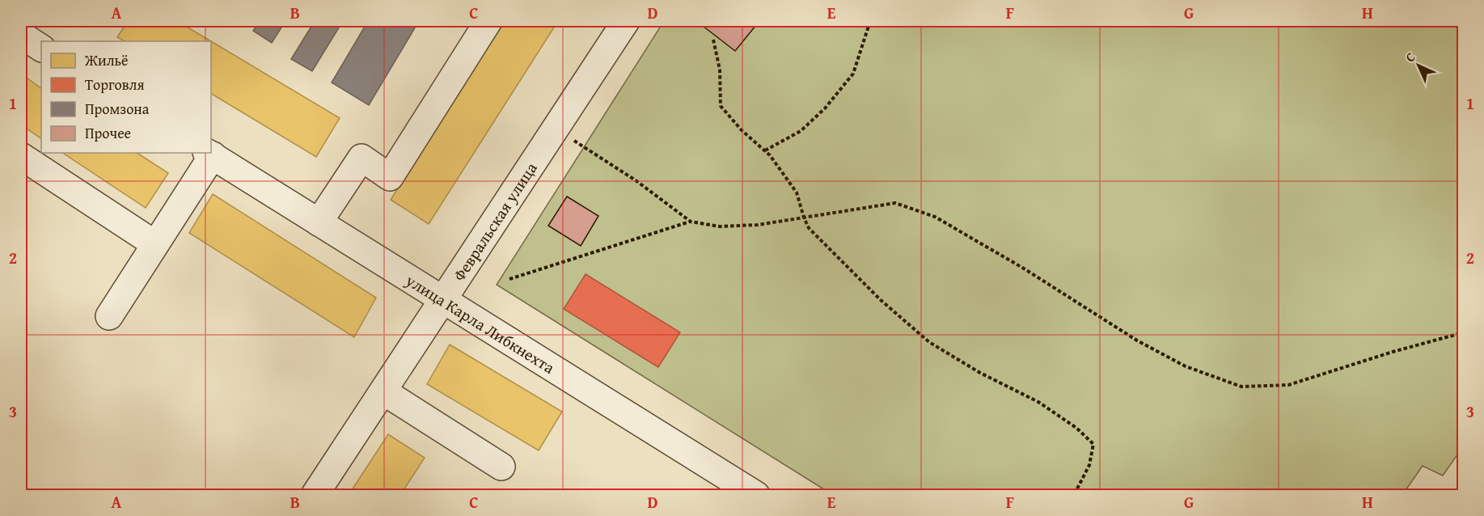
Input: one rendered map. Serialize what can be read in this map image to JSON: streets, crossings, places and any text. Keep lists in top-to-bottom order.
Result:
{
  "streets": {
    "street": ["Февральская улица", "улица Карла Либкнехта"]
  },
  "crossings": [
    ["Февральская улица", "улица Карла Либкнехта"]
  ],
  "legend": [
    "Жильё",
    "Торговля",
    "Промзона",
    "Прочее"
  ],
  "north": "top left",
  "grid": {
    "columns": [
      "A",
      "B",
      "C",
      "D",
      "E",
      "F",
      "G",
      "H"
    ],
    "rows": ["1", "2", "3"]
  }
}
